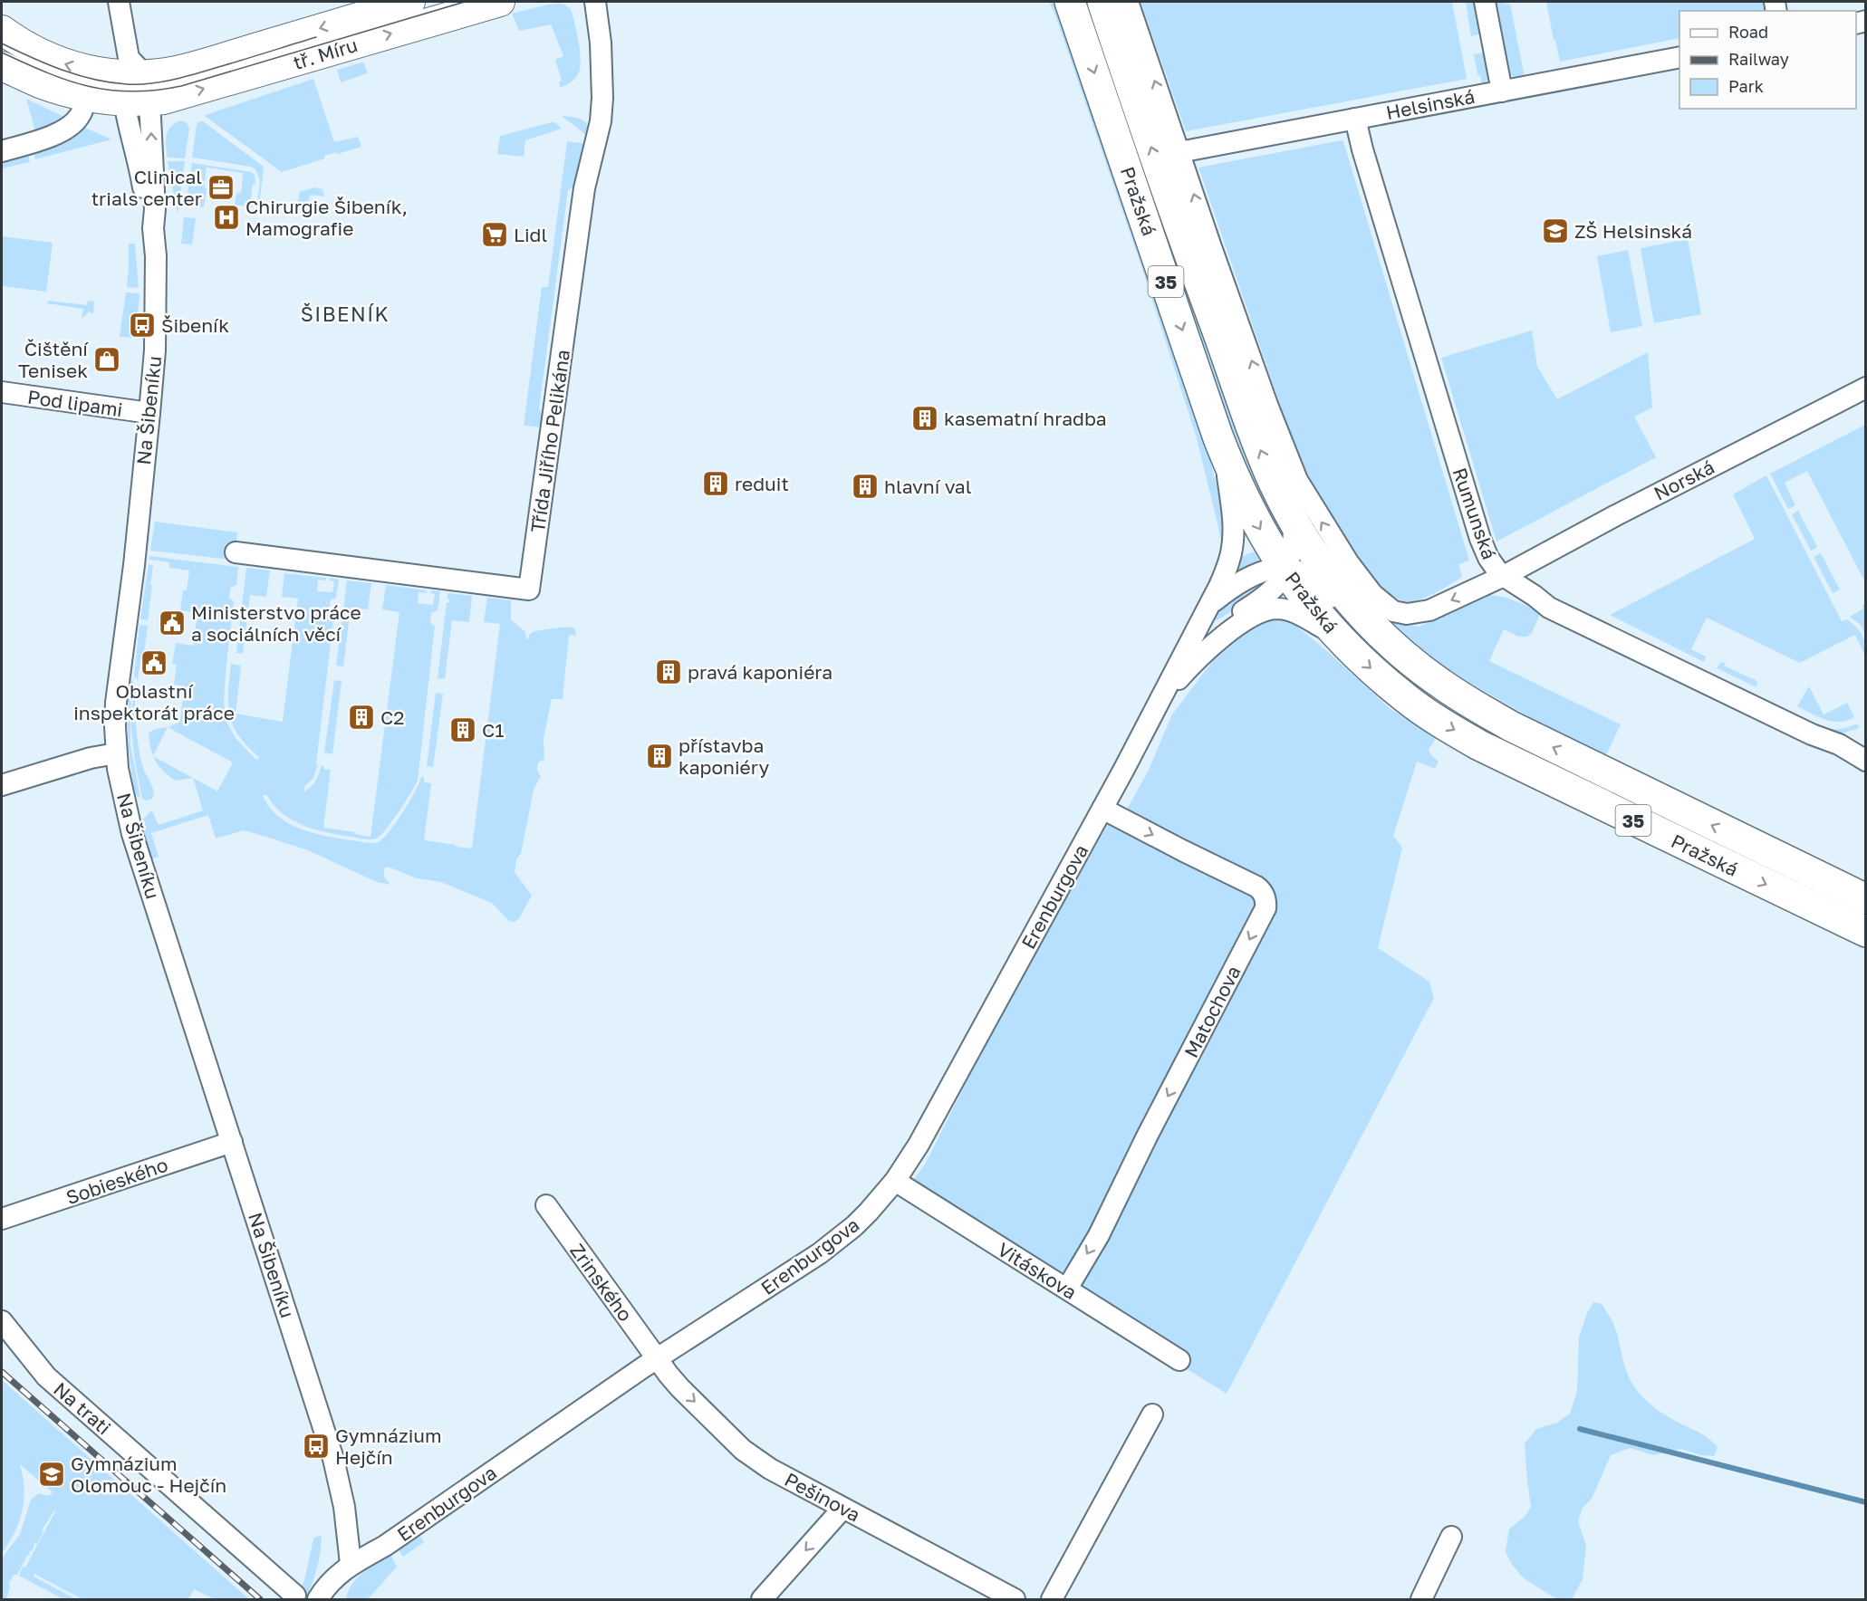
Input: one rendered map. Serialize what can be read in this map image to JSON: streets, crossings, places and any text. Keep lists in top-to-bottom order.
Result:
{
  "streets": {
    "main road": ["tř. Míru", "Pražská", "35"],
    "street": [
      "Helsinská",
      "Pod lipami",
      "Na Šibeníku",
      "Třída Jiřího Pelikána",
      "Norská",
      "Rumunská",
      "Erenburgova",
      "Matochova",
      "Sobieského",
      "Vitáskova",
      "Zrinského",
      "Na trati",
      "Pešinova"
    ]
  },
  "crossings": [
    ["tř. Míru", "Na Šibeníku"],
    ["Helsinská", "Rumunská"],
    ["Pražská", "Erenburgova"],
    ["Pod lipami", "Na Šibeníku"],
    ["Na Šibeníku", "Erenburgova"],
    ["Na Šibeníku", "Sobieského"],
    ["Norská", "Rumunská"],
    ["Erenburgova", "Matochova"],
    ["Erenburgova", "Vitáskova"],
    ["Erenburgova", "Zrinského"],
    ["Erenburgova", "Pešinova"],
    ["Matochova", "Vitáskova"],
    ["Zrinského", "Pešinova"]
  ],
  "one_way": ["Pešinova"],
  "districts": ["ŠIBENÍK"],
  "places": {
    "office": ["Clinical trials center"],
    "hospital": ["Chirurgie Šibeník, Mamografie"],
    "school or university": ["ZŠ Helsinská", "Gymnázium Olomouc - Hejčín"],
    "supermarket": ["Lidl"],
    "bus stop": ["Šibeník", "Gymnázium Hejčín"],
    "shop": ["Čištění Tenisek"],
    "building": [
      "kasematní hradba",
      "reduit",
      "hlavní val",
      "pravá kaponiéra",
      "C2",
      "C1",
      "přístavba kaponiéry"
    ],
    "public building": ["Ministerstvo práce a sociálních věcí", "Oblastní inspektorát práce"]
  },
  "legend": ["Road", "Railway", "Park"]
}
